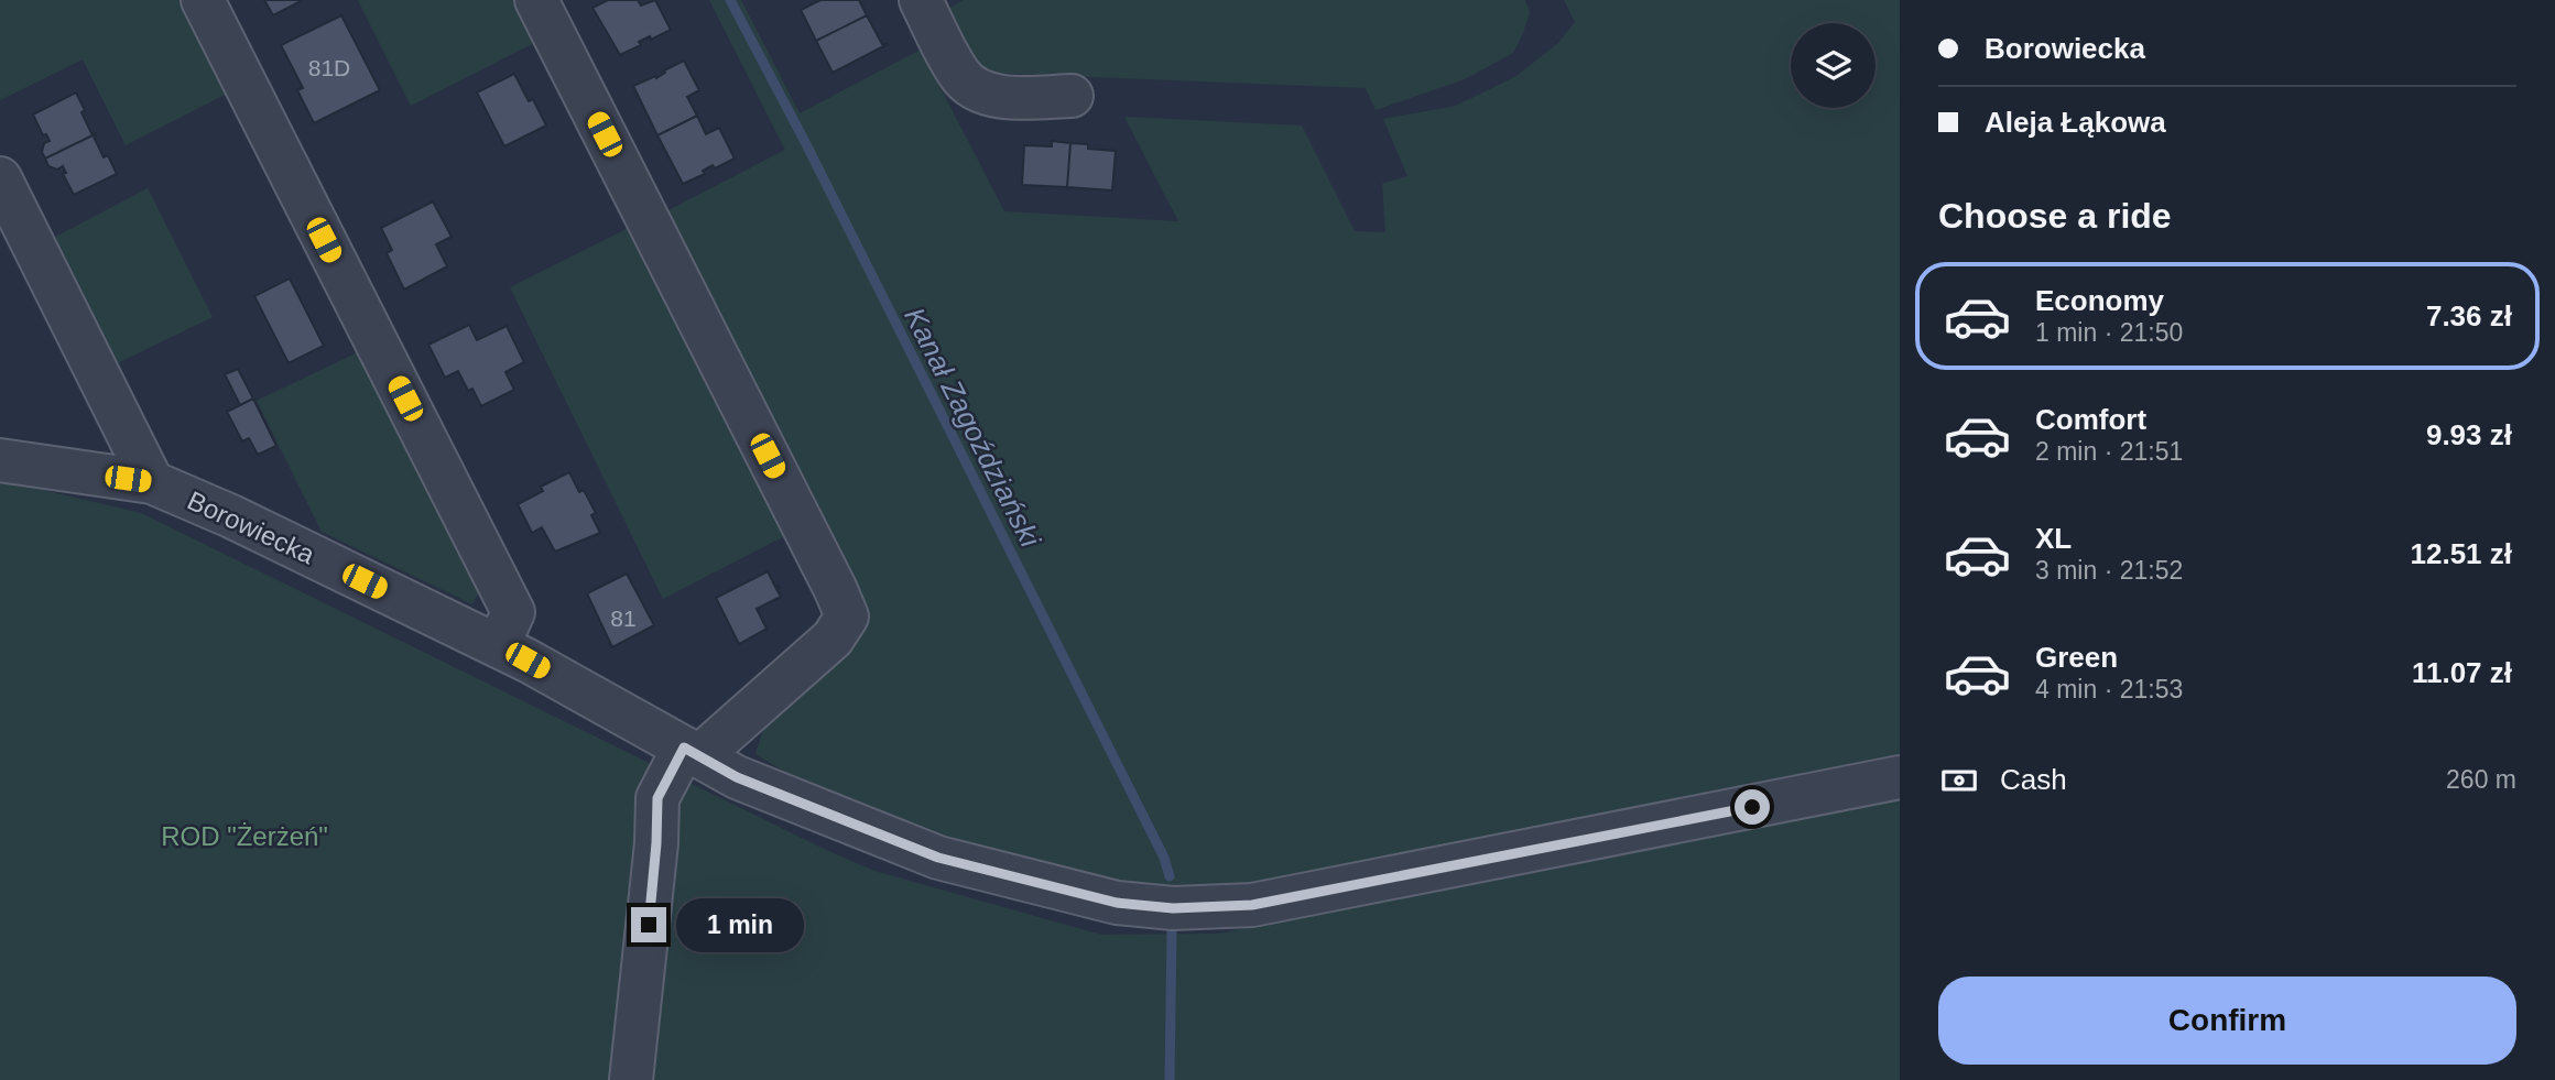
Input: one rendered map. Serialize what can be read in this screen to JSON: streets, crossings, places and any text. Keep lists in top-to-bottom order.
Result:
{
  "streets": {
    "street": ["Borowiecka"]
  },
  "water": ["Kanał Zagoździański"],
  "parks": ["ROD \"Żerżeń\""],
  "house_numbers": ["81D", "81"],
  "page": {
    "banner": ["Borowiecka", "Aleja Łąkowa"],
    "heading": "Choose a ride",
    "list": [
      {
        "name": "Economy",
        "note": "1 min · 21:50",
        "value": "7.36 zł"
      },
      {
        "name": "Comfort",
        "note": "2 min · 21:51",
        "value": "9.93 zł"
      },
      {
        "name": "XL",
        "note": "3 min · 21:52",
        "value": "12.51 zł"
      },
      {
        "name": "Green",
        "note": "4 min · 21:53",
        "value": "11.07 zł"
      }
    ],
    "pay": ["Cash", "260 m"],
    "bubble": "1 min",
    "buttons": "Confirm"
  }
}
